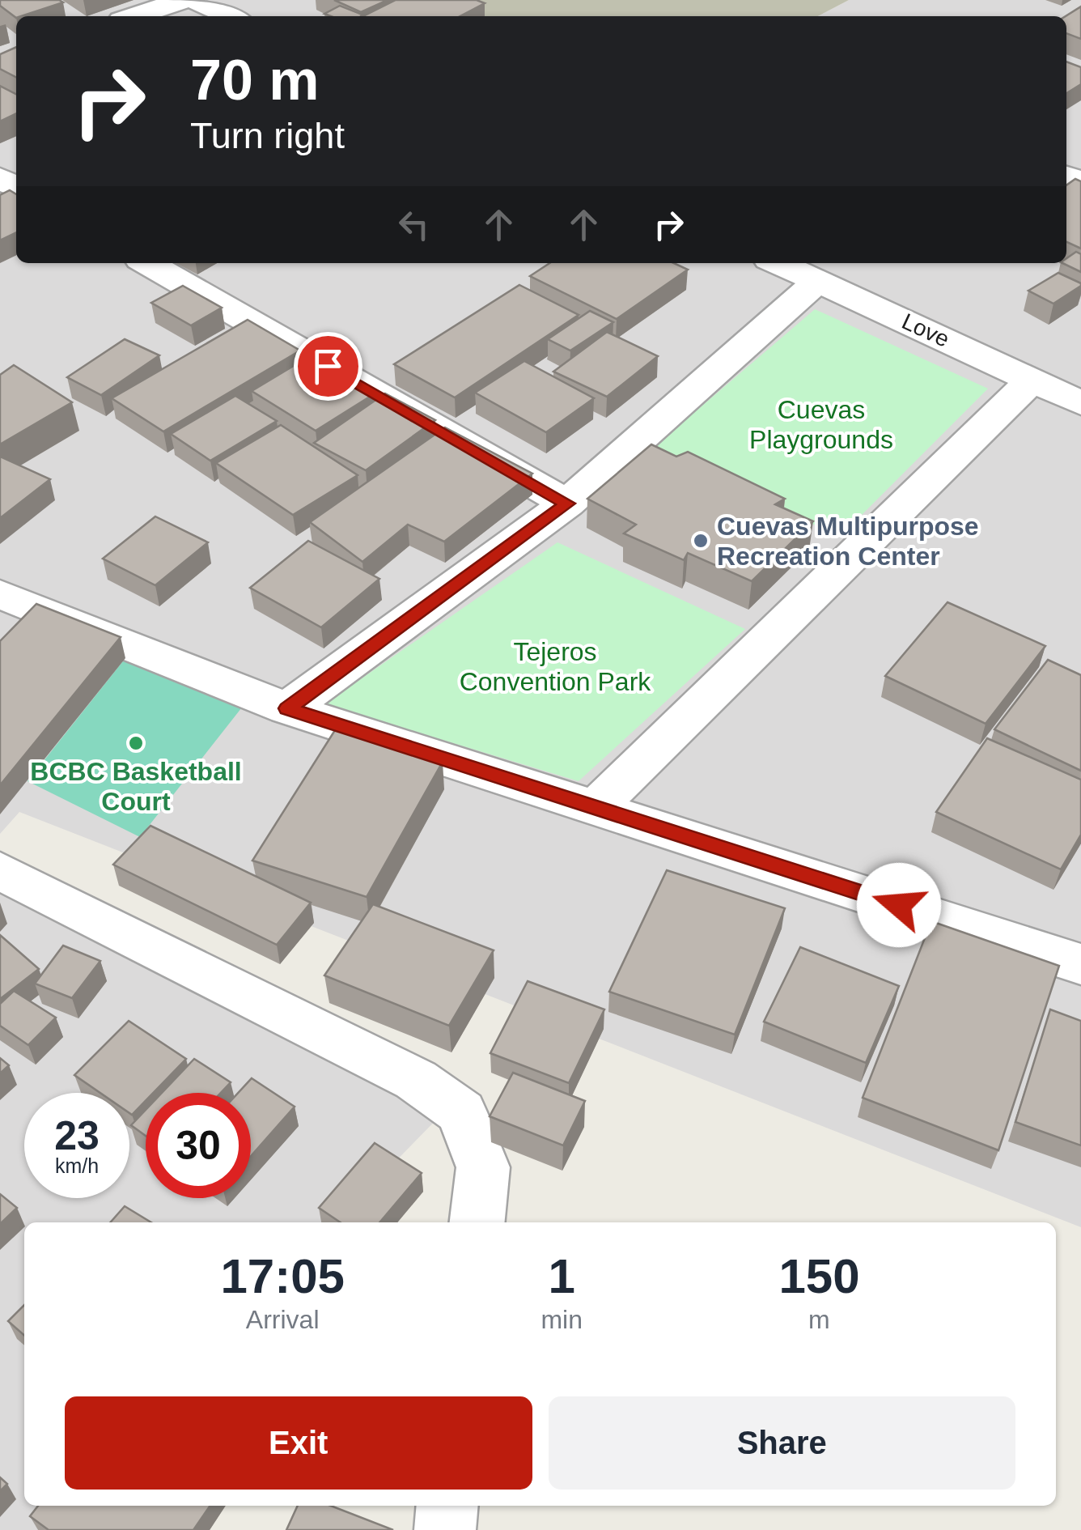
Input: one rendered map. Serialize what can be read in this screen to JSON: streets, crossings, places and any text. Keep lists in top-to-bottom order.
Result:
{
  "streets": {
    "street": ["Love"]
  },
  "parks": ["Cuevas Playgrounds", "Tejeros Convention Park"],
  "places": ["Cuevas Multipurpose Recreation Center", "BCBC Basketball Court"],
  "page": {
    "turn": ["70 m", "Turn right"],
    "speed": "23 km/h",
    "limit": "30",
    "eta": [
      "17:05",
      "Arrival",
      "1",
      "min",
      "150",
      "m"
    ],
    "buttons": ["Exit", "Share"]
  }
}
